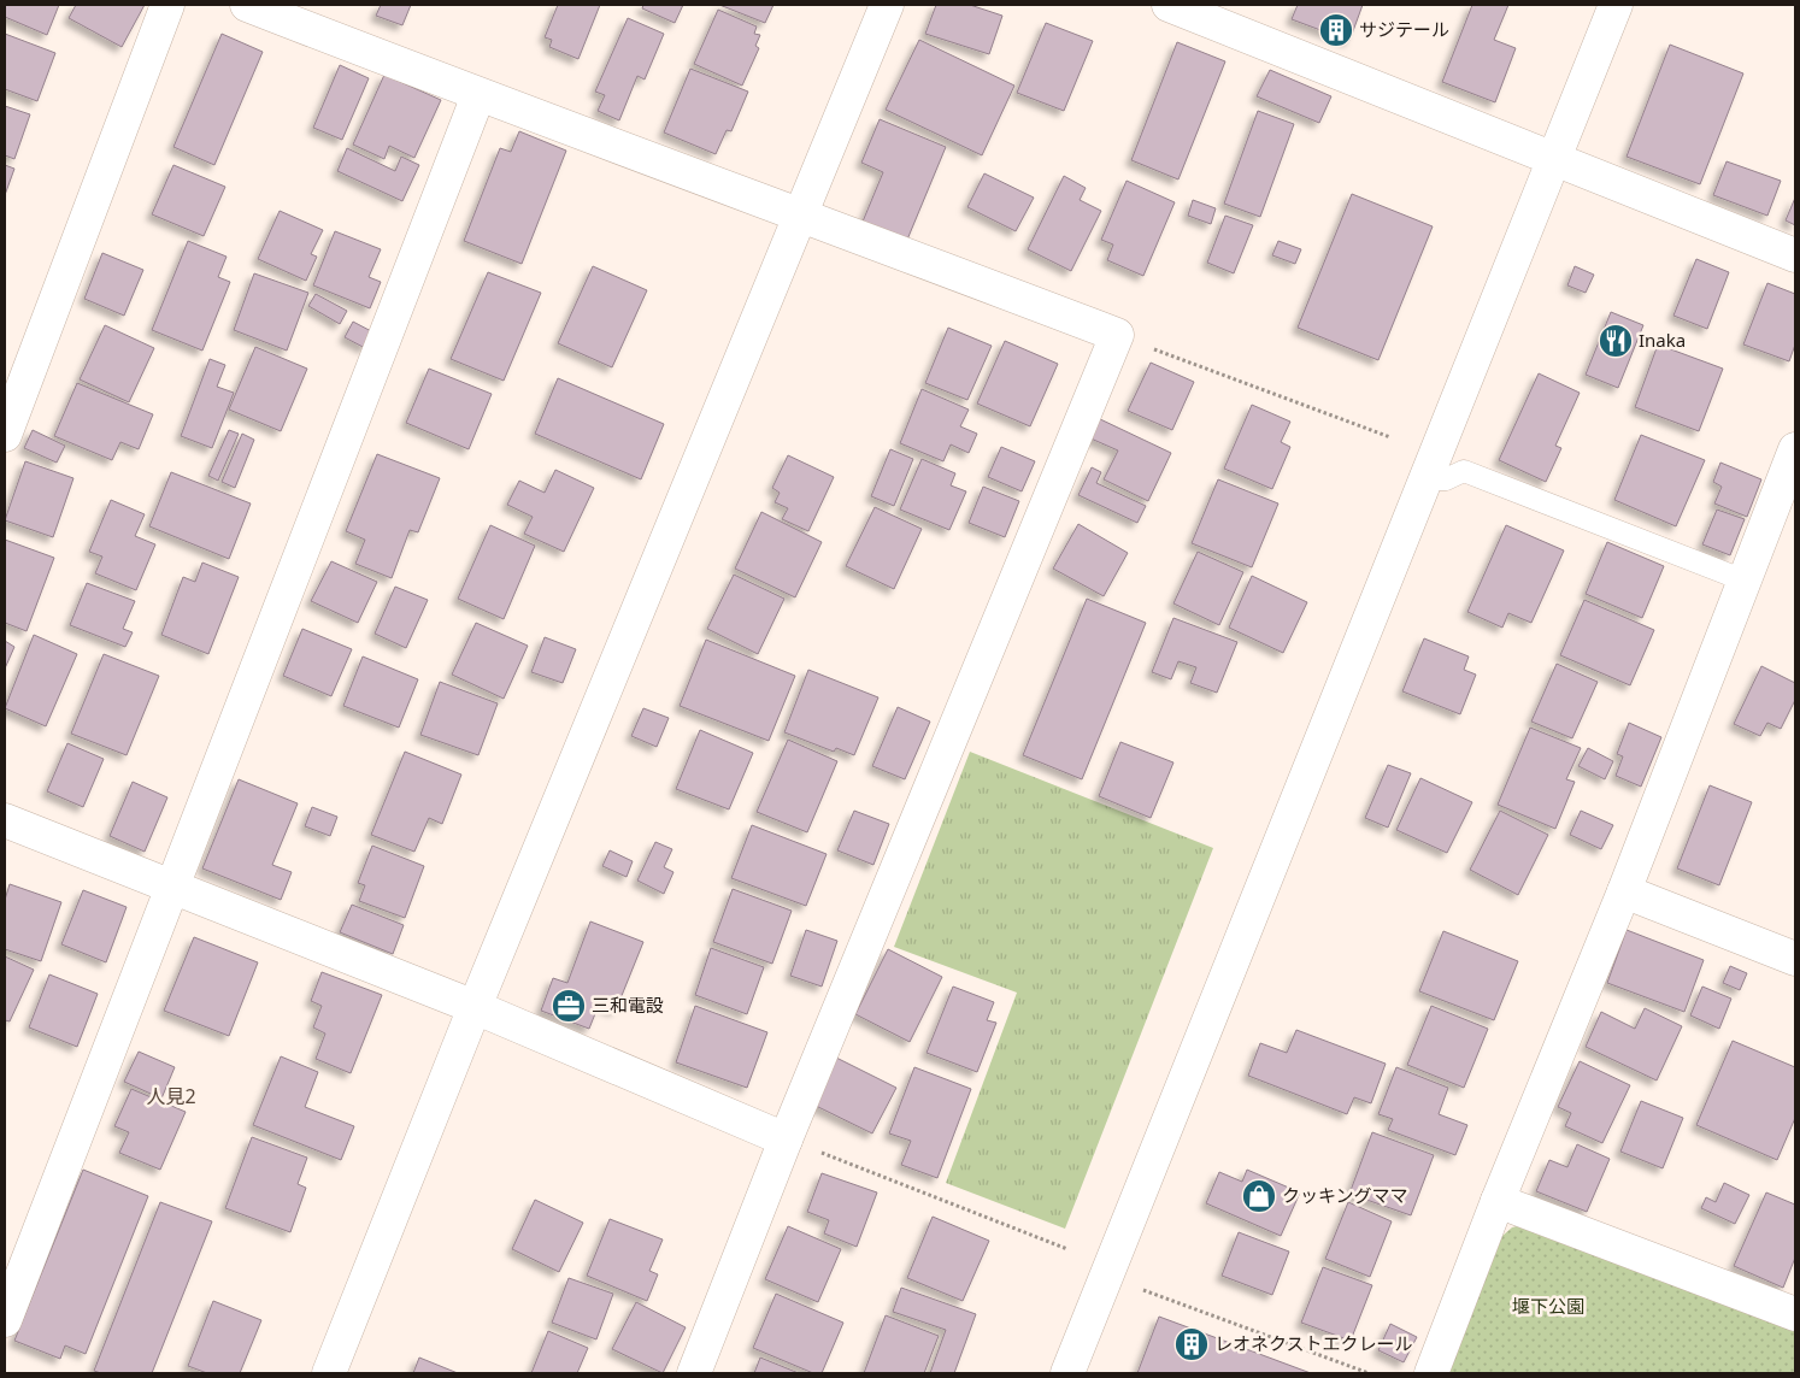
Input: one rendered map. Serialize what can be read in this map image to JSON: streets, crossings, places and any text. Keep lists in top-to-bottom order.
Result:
{
  "districts": ["人見2"],
  "parks": ["堰下公園"],
  "places": {
    "building": ["サジテール", "レオネクストエクレール"],
    "restaurant": ["Inaka"],
    "office": ["三和電設"],
    "shop": ["クッキングママ"]
  }
}
